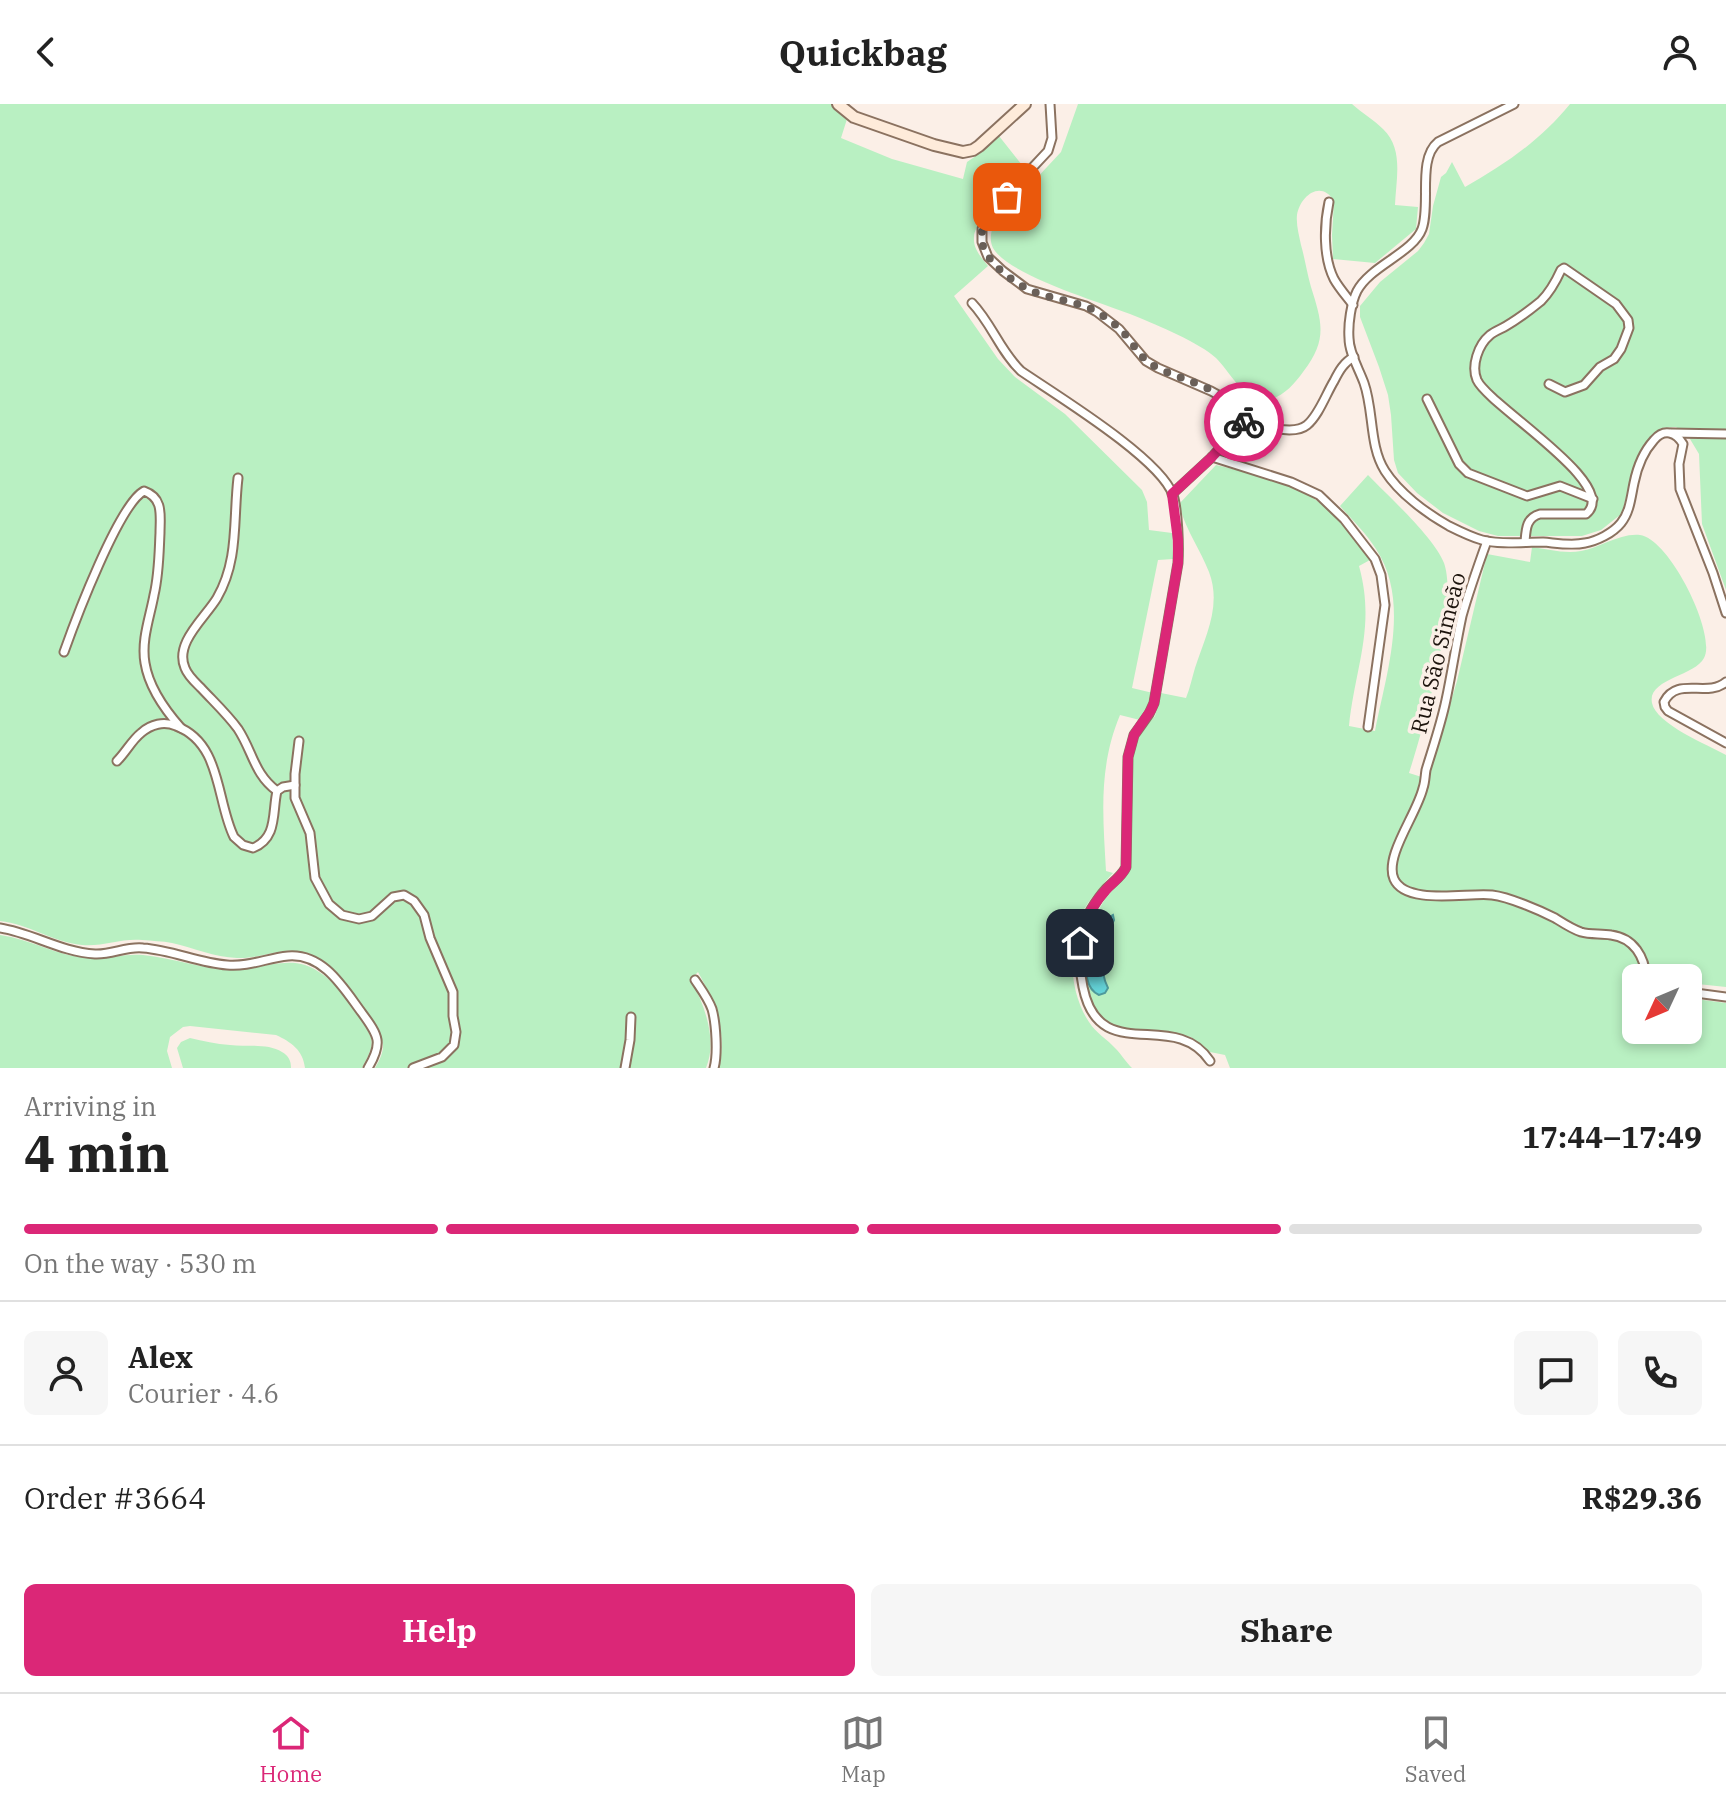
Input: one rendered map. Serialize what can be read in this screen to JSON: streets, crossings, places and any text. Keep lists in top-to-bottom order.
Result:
{
  "streets": {
    "street": ["Rua São Simeão"]
  },
  "north": "bottom left",
  "page": {
    "header": "Quickbag",
    "heading": ["4 min", "Arriving in", "17:44–17:49"],
    "panel": [
      "Alex",
      "Courier · 4.6",
      "Order #3664",
      "R$29.36"
    ],
    "bar": "On the way · 530 m",
    "buttons": ["Help", "Share"],
    "tabs": ["Home", "Map", "Saved"]
  }
}
